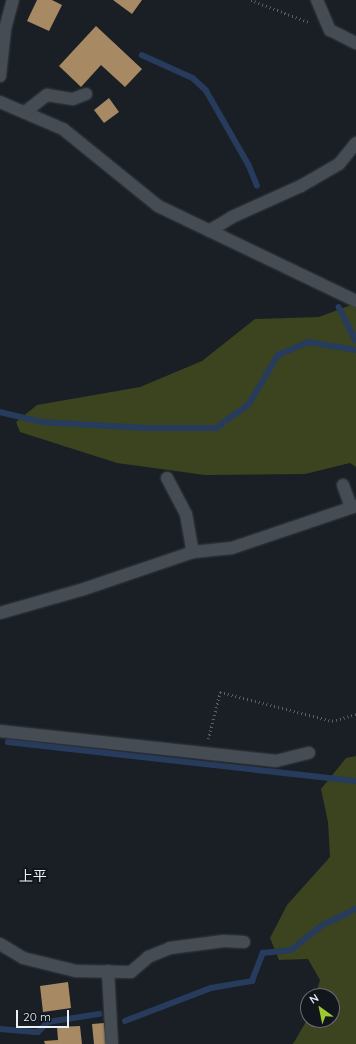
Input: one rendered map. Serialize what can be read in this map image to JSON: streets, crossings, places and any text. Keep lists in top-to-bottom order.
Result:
{
  "districts": ["上平"],
  "scale_bar": "20 m",
  "north": "top left"
}
